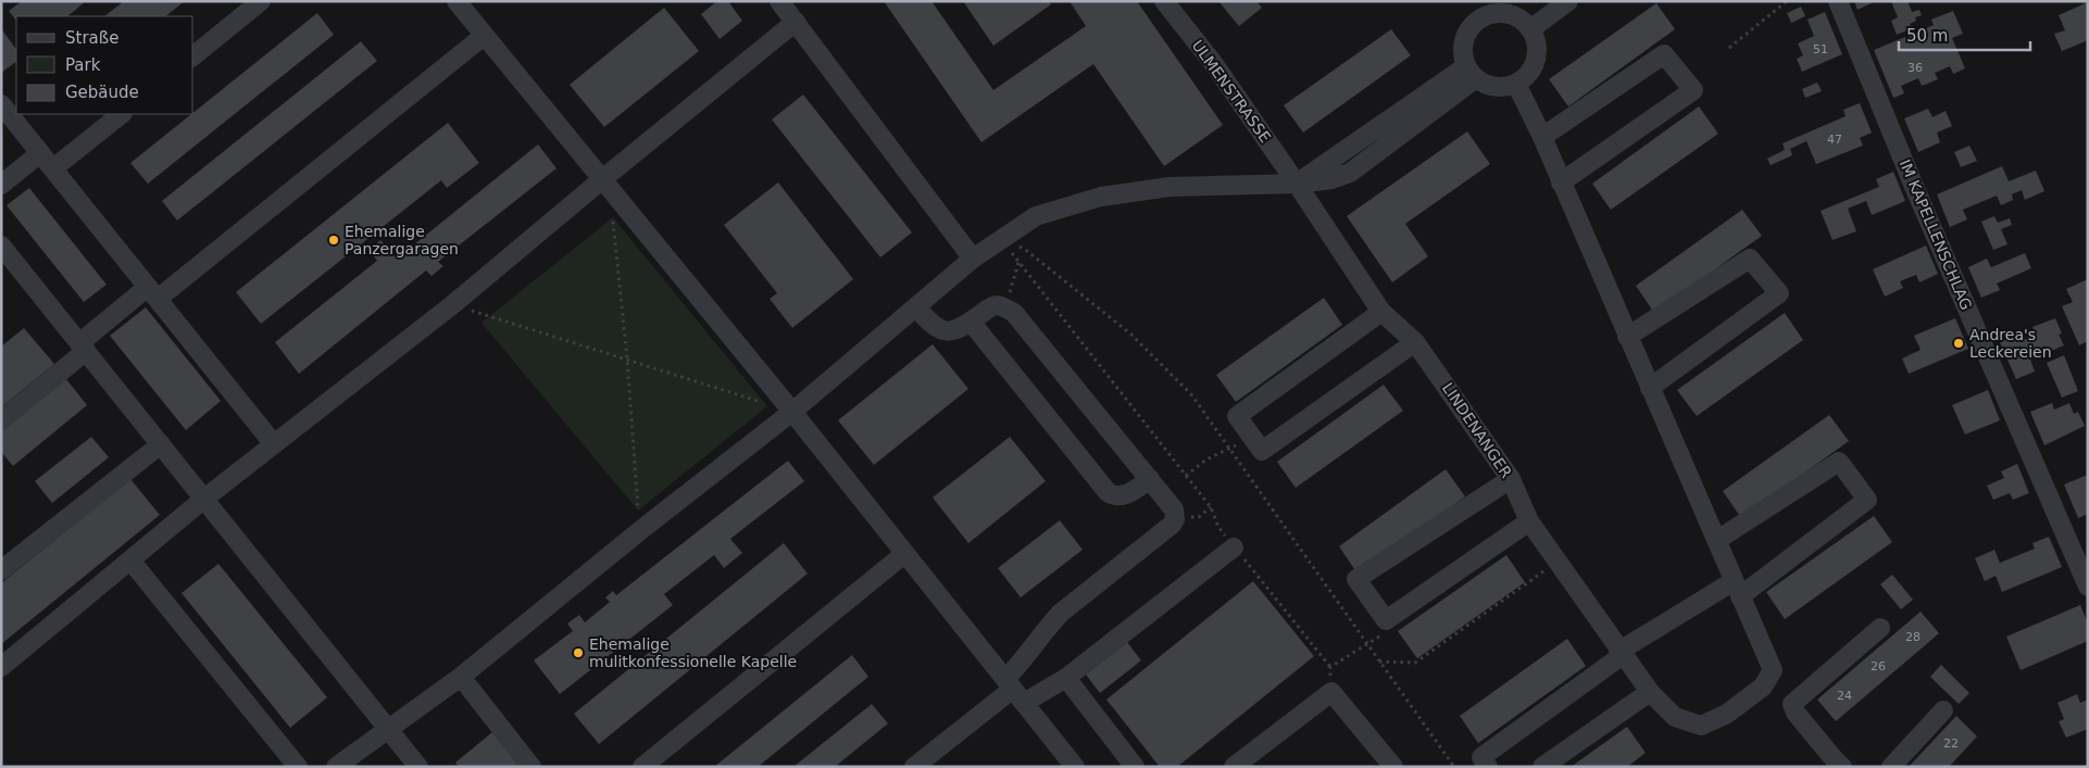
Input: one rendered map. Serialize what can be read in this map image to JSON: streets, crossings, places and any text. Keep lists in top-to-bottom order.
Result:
{
  "streets": {
    "street": ["ULMENSTRASSE", "IM KAPELLENSCHLAG", "LINDENANGER"]
  },
  "crossings": [
    ["ULMENSTRASSE", "LINDENANGER"]
  ],
  "places": ["Ehemalige Panzergaragen", "Andrea's Leckereien", "Ehemalige mulitkonfessionelle Kapelle"],
  "house_numbers": [
    "51",
    "36",
    "47",
    "28",
    "26",
    "24",
    "22"
  ],
  "legend": ["Straße", "Park", "Gebäude"],
  "scale_bar": "50 m"
}
